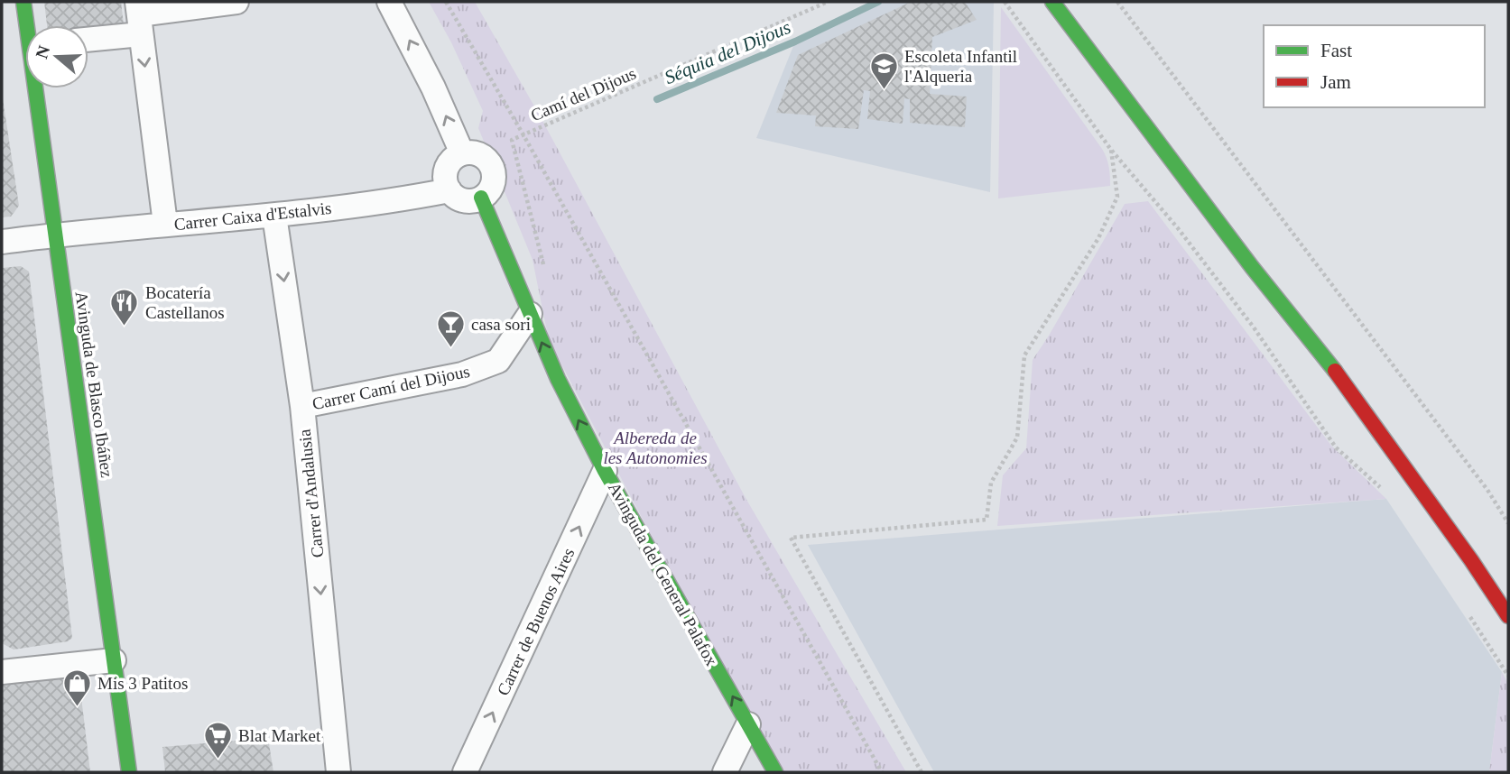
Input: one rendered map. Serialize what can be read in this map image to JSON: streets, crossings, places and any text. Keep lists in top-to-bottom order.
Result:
{
  "streets": {
    "street": [
      "Carrer Caixa d'Estalvis",
      "Avinguda de Blasco Ibáñez",
      "Carrer Camí del Dijous",
      "Carrer d'Andalusia",
      "Avinguda del General Palafox",
      "Carrer de Buenos Aires"
    ],
    "path": ["Camí del Dijous"]
  },
  "crossings": [
    ["Carrer Caixa d'Estalvis", "Avinguda de Blasco Ibáñez"],
    ["Carrer Caixa d'Estalvis", "Carrer d'Andalusia"],
    ["Carrer Caixa d'Estalvis", "Avinguda del General Palafox"],
    ["Carrer Camí del Dijous", "Carrer d'Andalusia"],
    ["Carrer Camí del Dijous", "Avinguda del General Palafox"],
    ["Avinguda del General Palafox", "Carrer de Buenos Aires"]
  ],
  "one_way": ["Carrer d'Andalusia", "Avinguda del General Palafox", "Carrer de Buenos Aires"],
  "water": ["Séquia del Dijous"],
  "parks": ["Albereda de les Autonomies"],
  "places": {
    "school or university": ["Escoleta Infantil l'Alqueria"],
    "restaurant": ["Bocatería Castellanos"],
    "bar": ["casa sori"],
    "shop": ["Mis 3 Patitos"],
    "supermarket": ["Blat Market"]
  },
  "legend": ["Fast", "Jam"],
  "north": "left"
}
